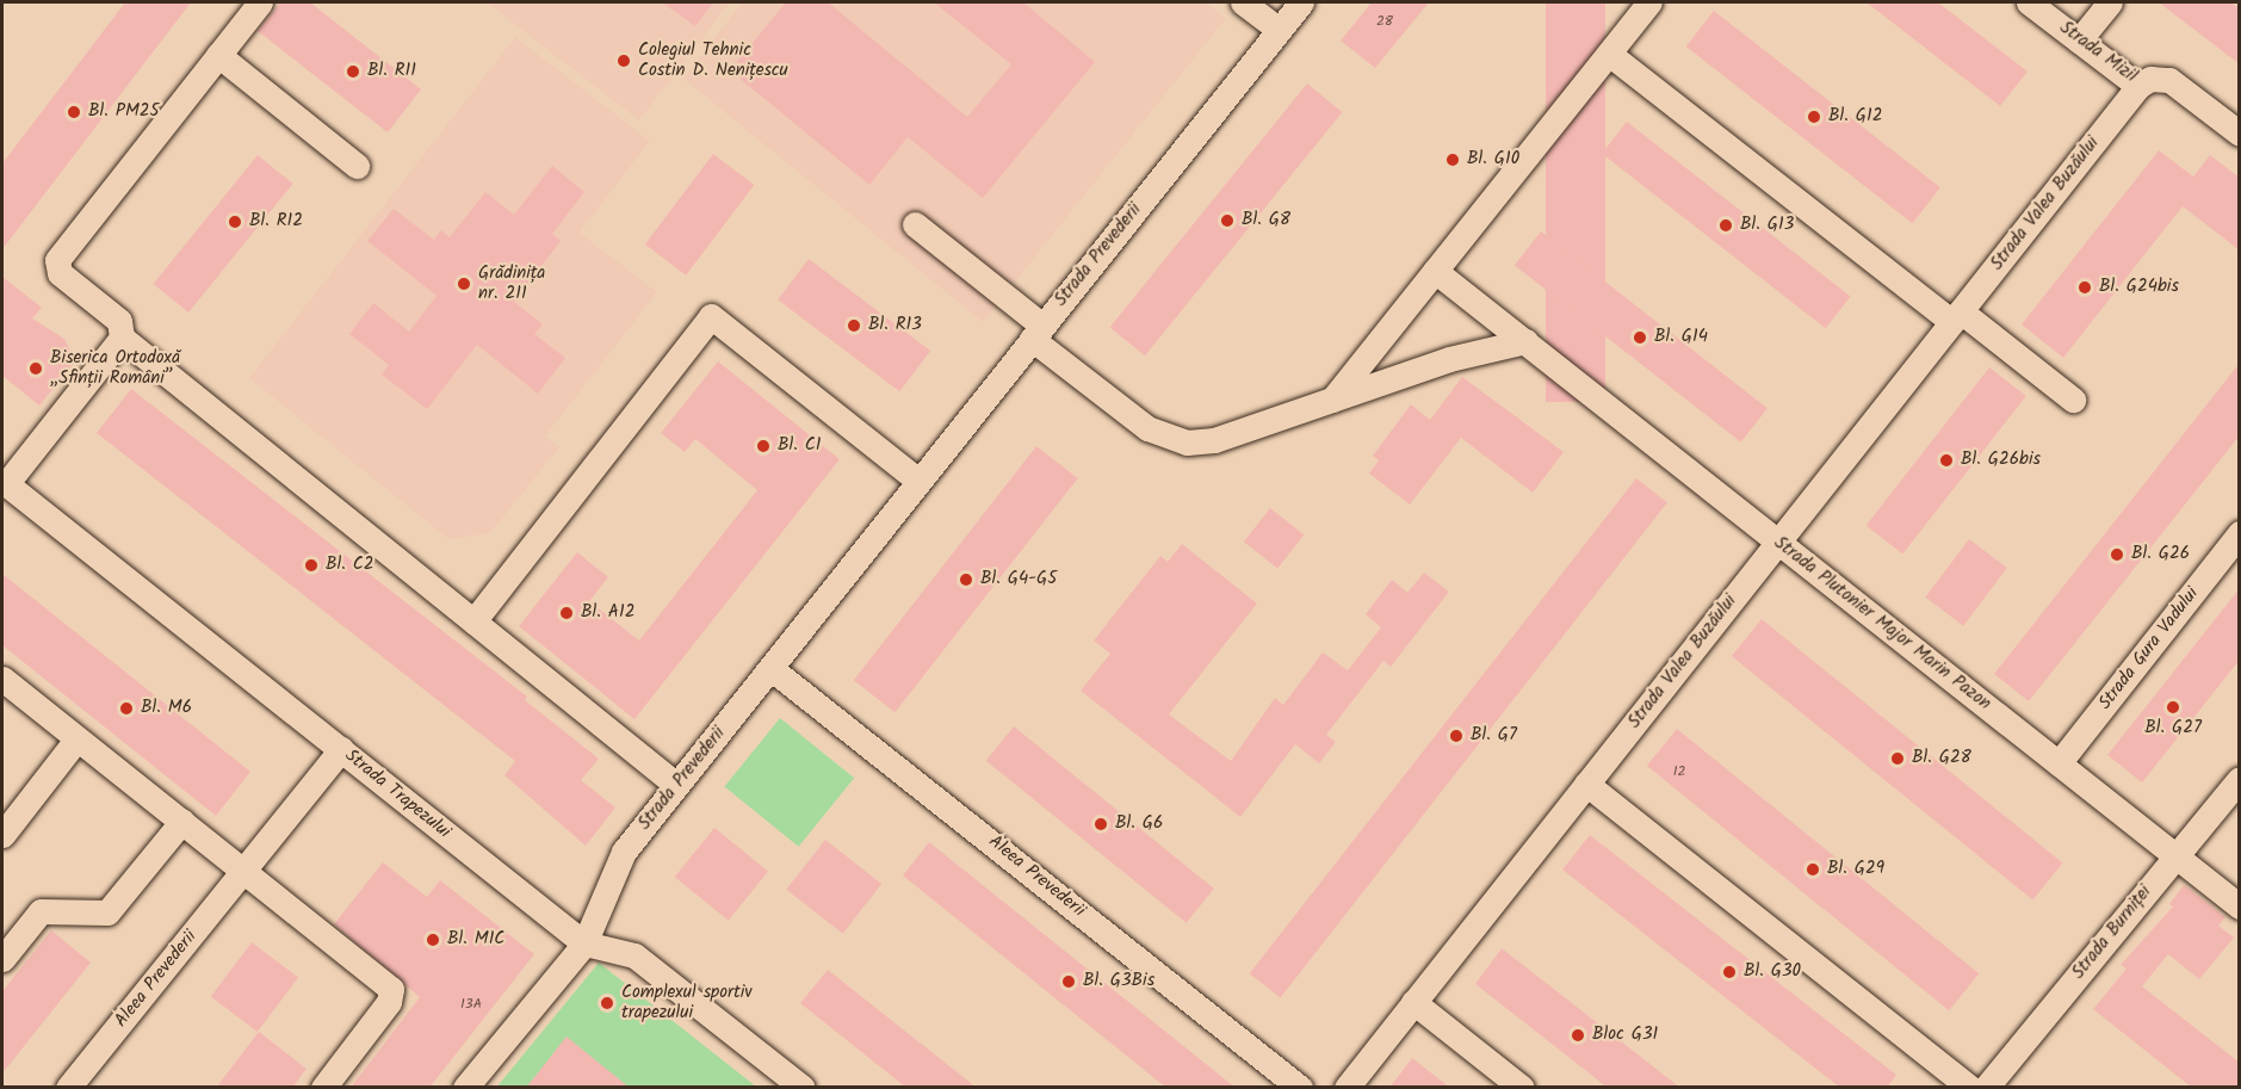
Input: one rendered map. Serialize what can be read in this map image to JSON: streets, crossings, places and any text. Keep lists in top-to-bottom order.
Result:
{
  "streets": {
    "street": [
      "Strada Mizil",
      "Strada Valea Buzăului",
      "Strada Prevederii",
      "Strada Plutonier Major Marin Pazon",
      "Strada Gura Vadului",
      "Strada Trapezului",
      "Aleea Prevederii",
      "Strada Burniței"
    ]
  },
  "crossings": [
    ["Strada Mizil", "Strada Valea Buzăului"],
    ["Strada Valea Buzăului", "Strada Plutonier Major Marin Pazon"],
    ["Strada Prevederii", "Strada Trapezului"],
    ["Strada Prevederii", "Aleea Prevederii"],
    ["Strada Plutonier Major Marin Pazon", "Strada Gura Vadului"],
    ["Strada Plutonier Major Marin Pazon", "Strada Burniței"],
    ["Strada Trapezului", "Aleea Prevederii"]
  ],
  "places": [
    "Colegiul Tehnic Costin D. Nenițescu",
    "Bl. R11",
    "Bl. PM25",
    "Bl. G12",
    "Bl. G10",
    "Bl. G8",
    "Bl. R12",
    "Bl. G13",
    "Grădinița nr. 211",
    "Bl. G24bis",
    "Bl. R13",
    "Bl. G14",
    "Biserica Ortodoxă „Sfinții Români”",
    "Bl. C1",
    "Bl. G26bis",
    "Bl. G26",
    "Bl. C2",
    "Bl. G4-G5",
    "Bl. A12",
    "Bl. G27",
    "Bl. M6",
    "Bl. G7",
    "Bl. G28",
    "Bl. G6",
    "Bl. G29",
    "Bl. M1C",
    "Bl. G30",
    "Bl. G3Bis",
    "Complexul sportiv trapezului",
    "Bloc G31"
  ],
  "house_numbers": ["28", "12", "13A"]
}
